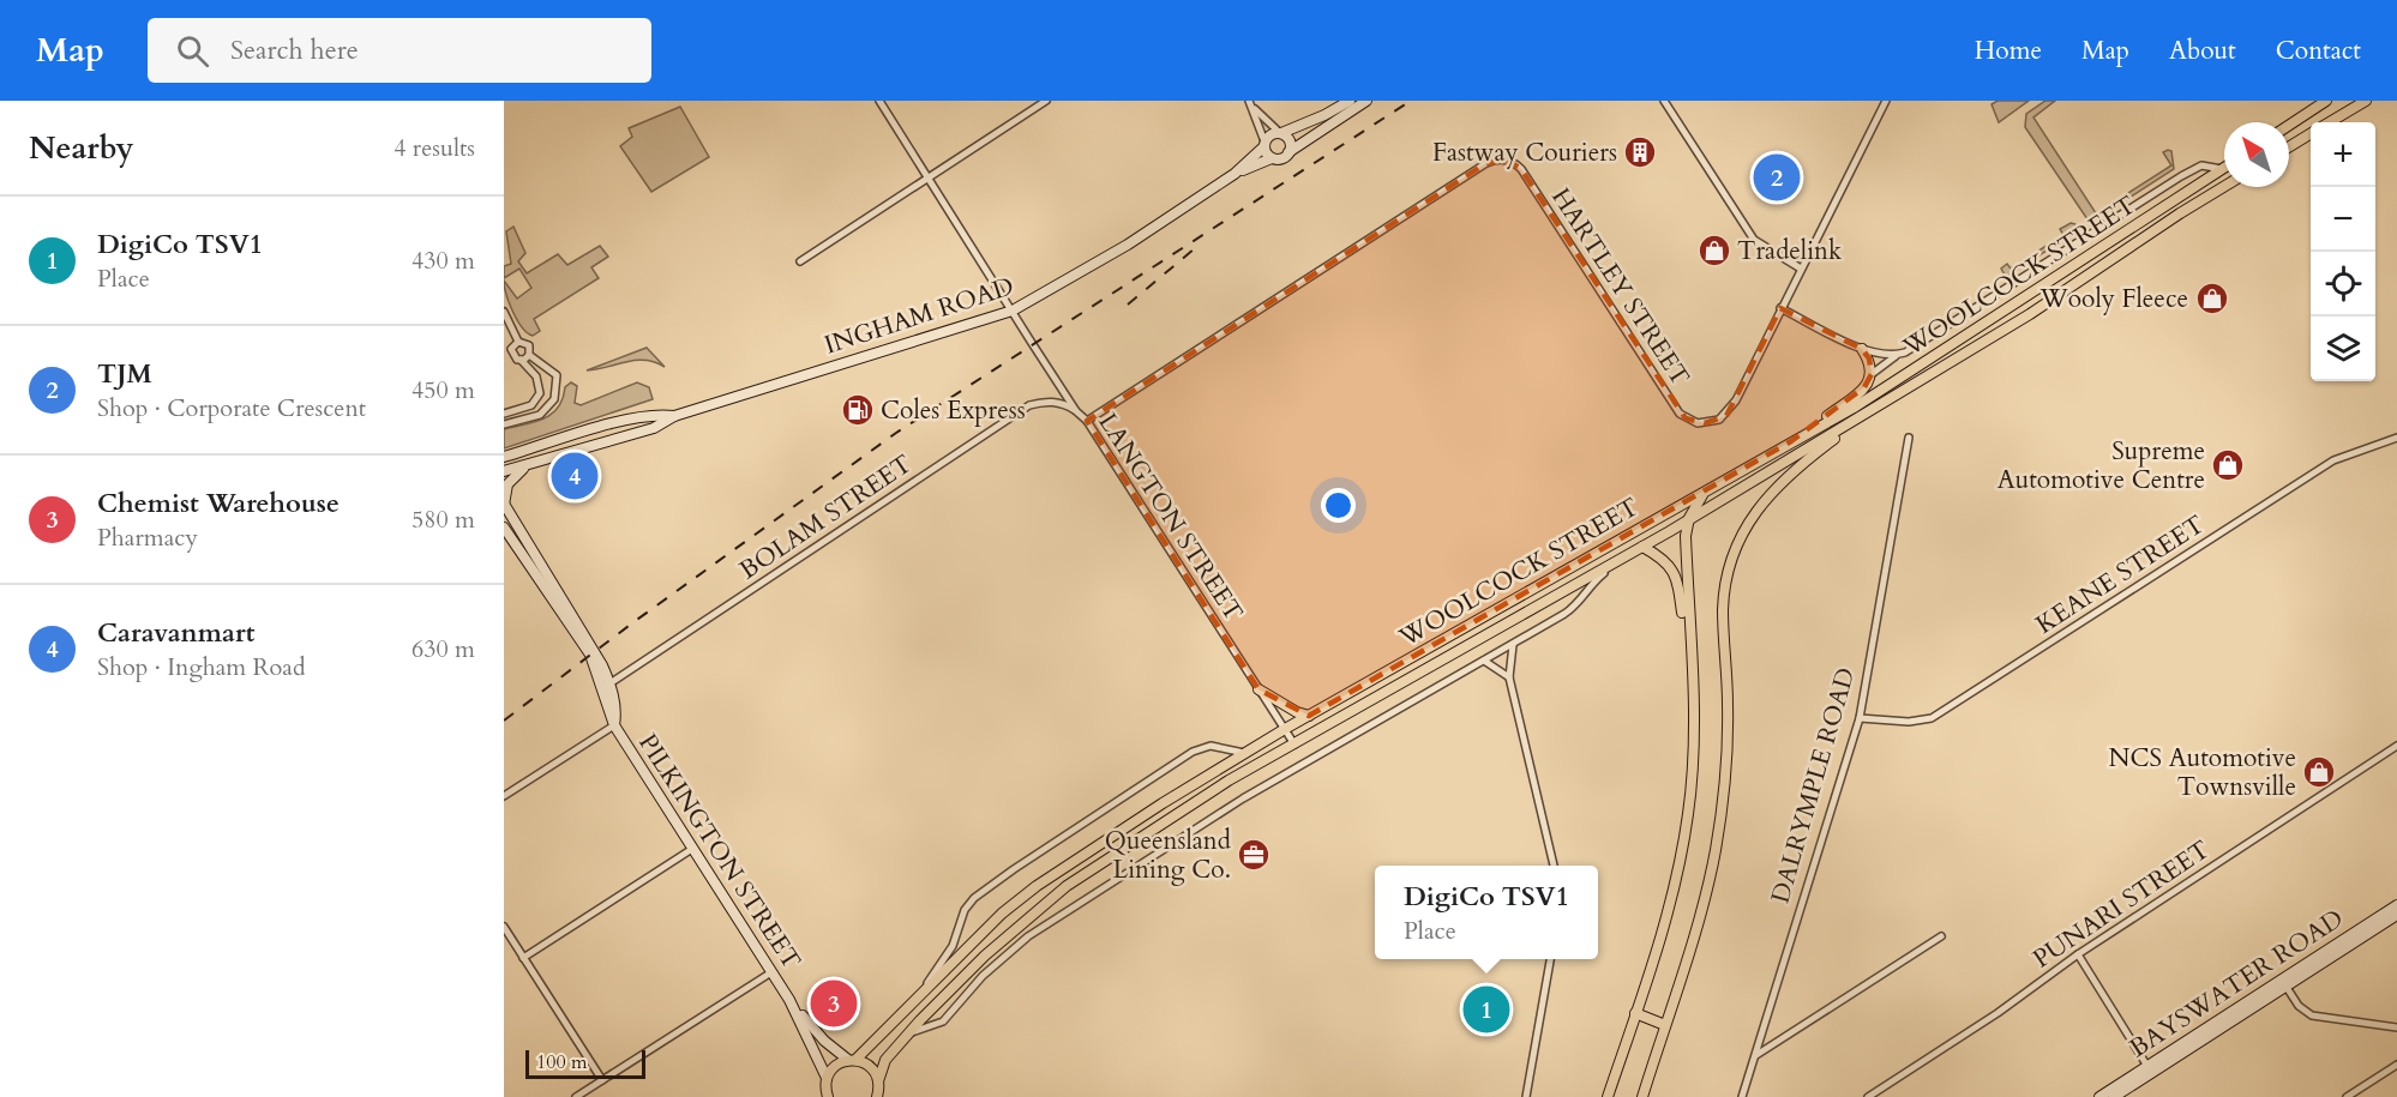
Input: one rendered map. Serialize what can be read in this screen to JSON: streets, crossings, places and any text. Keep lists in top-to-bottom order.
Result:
{
  "streets": {
    "main road": [
      "WOOLCOCK STREET",
      "INGHAM ROAD",
      "PILKINGTON STREET",
      "BAYSWATER ROAD"
    ],
    "street": [
      "HARTLEY STREET",
      "BOLAM STREET",
      "LANGTON STREET",
      "KEANE STREET",
      "DALRYMPLE ROAD",
      "PUNARI STREET"
    ]
  },
  "crossings": [
    ["WOOLCOCK STREET", "LANGTON STREET"],
    ["WOOLCOCK STREET", "PILKINGTON STREET"],
    ["HARTLEY STREET", "LANGTON STREET"],
    ["INGHAM ROAD", "LANGTON STREET"],
    ["BOLAM STREET", "LANGTON STREET"],
    ["BOLAM STREET", "PILKINGTON STREET"],
    ["KEANE STREET", "DALRYMPLE ROAD"]
  ],
  "places": {
    "building": ["Fastway Couriers"],
    "shop": [
      "Tradelink",
      "Wooly Fleece",
      "Supreme Automotive Centre",
      "NCS Automotive Townsville"
    ],
    "fuel station": ["Coles Express"],
    "office": ["Queensland Lining Co."]
  },
  "scale_bar": "100 m",
  "north": "top left",
  "page": {
    "header": "Map",
    "search": "Search here",
    "nav": [
      "Home",
      "Map",
      "About",
      "Contact"
    ],
    "heading": ["Nearby", "4 results"],
    "map_buttons": ["+", "−"],
    "pins": [
      "2",
      "4",
      "3",
      "1"
    ],
    "list": [
      {
        "mark": "1",
        "name": "DigiCo TSV1",
        "note": "Place",
        "value": "430 m"
      },
      {
        "mark": "2",
        "name": "TJM",
        "note": "Shop · Corporate Crescent",
        "value": "450 m"
      },
      {
        "mark": "3",
        "name": "Chemist Warehouse",
        "note": "Pharmacy",
        "value": "580 m"
      },
      {
        "mark": "4",
        "name": "Caravanmart",
        "note": "Shop · Ingham Road",
        "value": "630 m"
      }
    ],
    "popup": ["DigiCo TSV1", "Place"],
    "scale": "100 m"
  }
}
